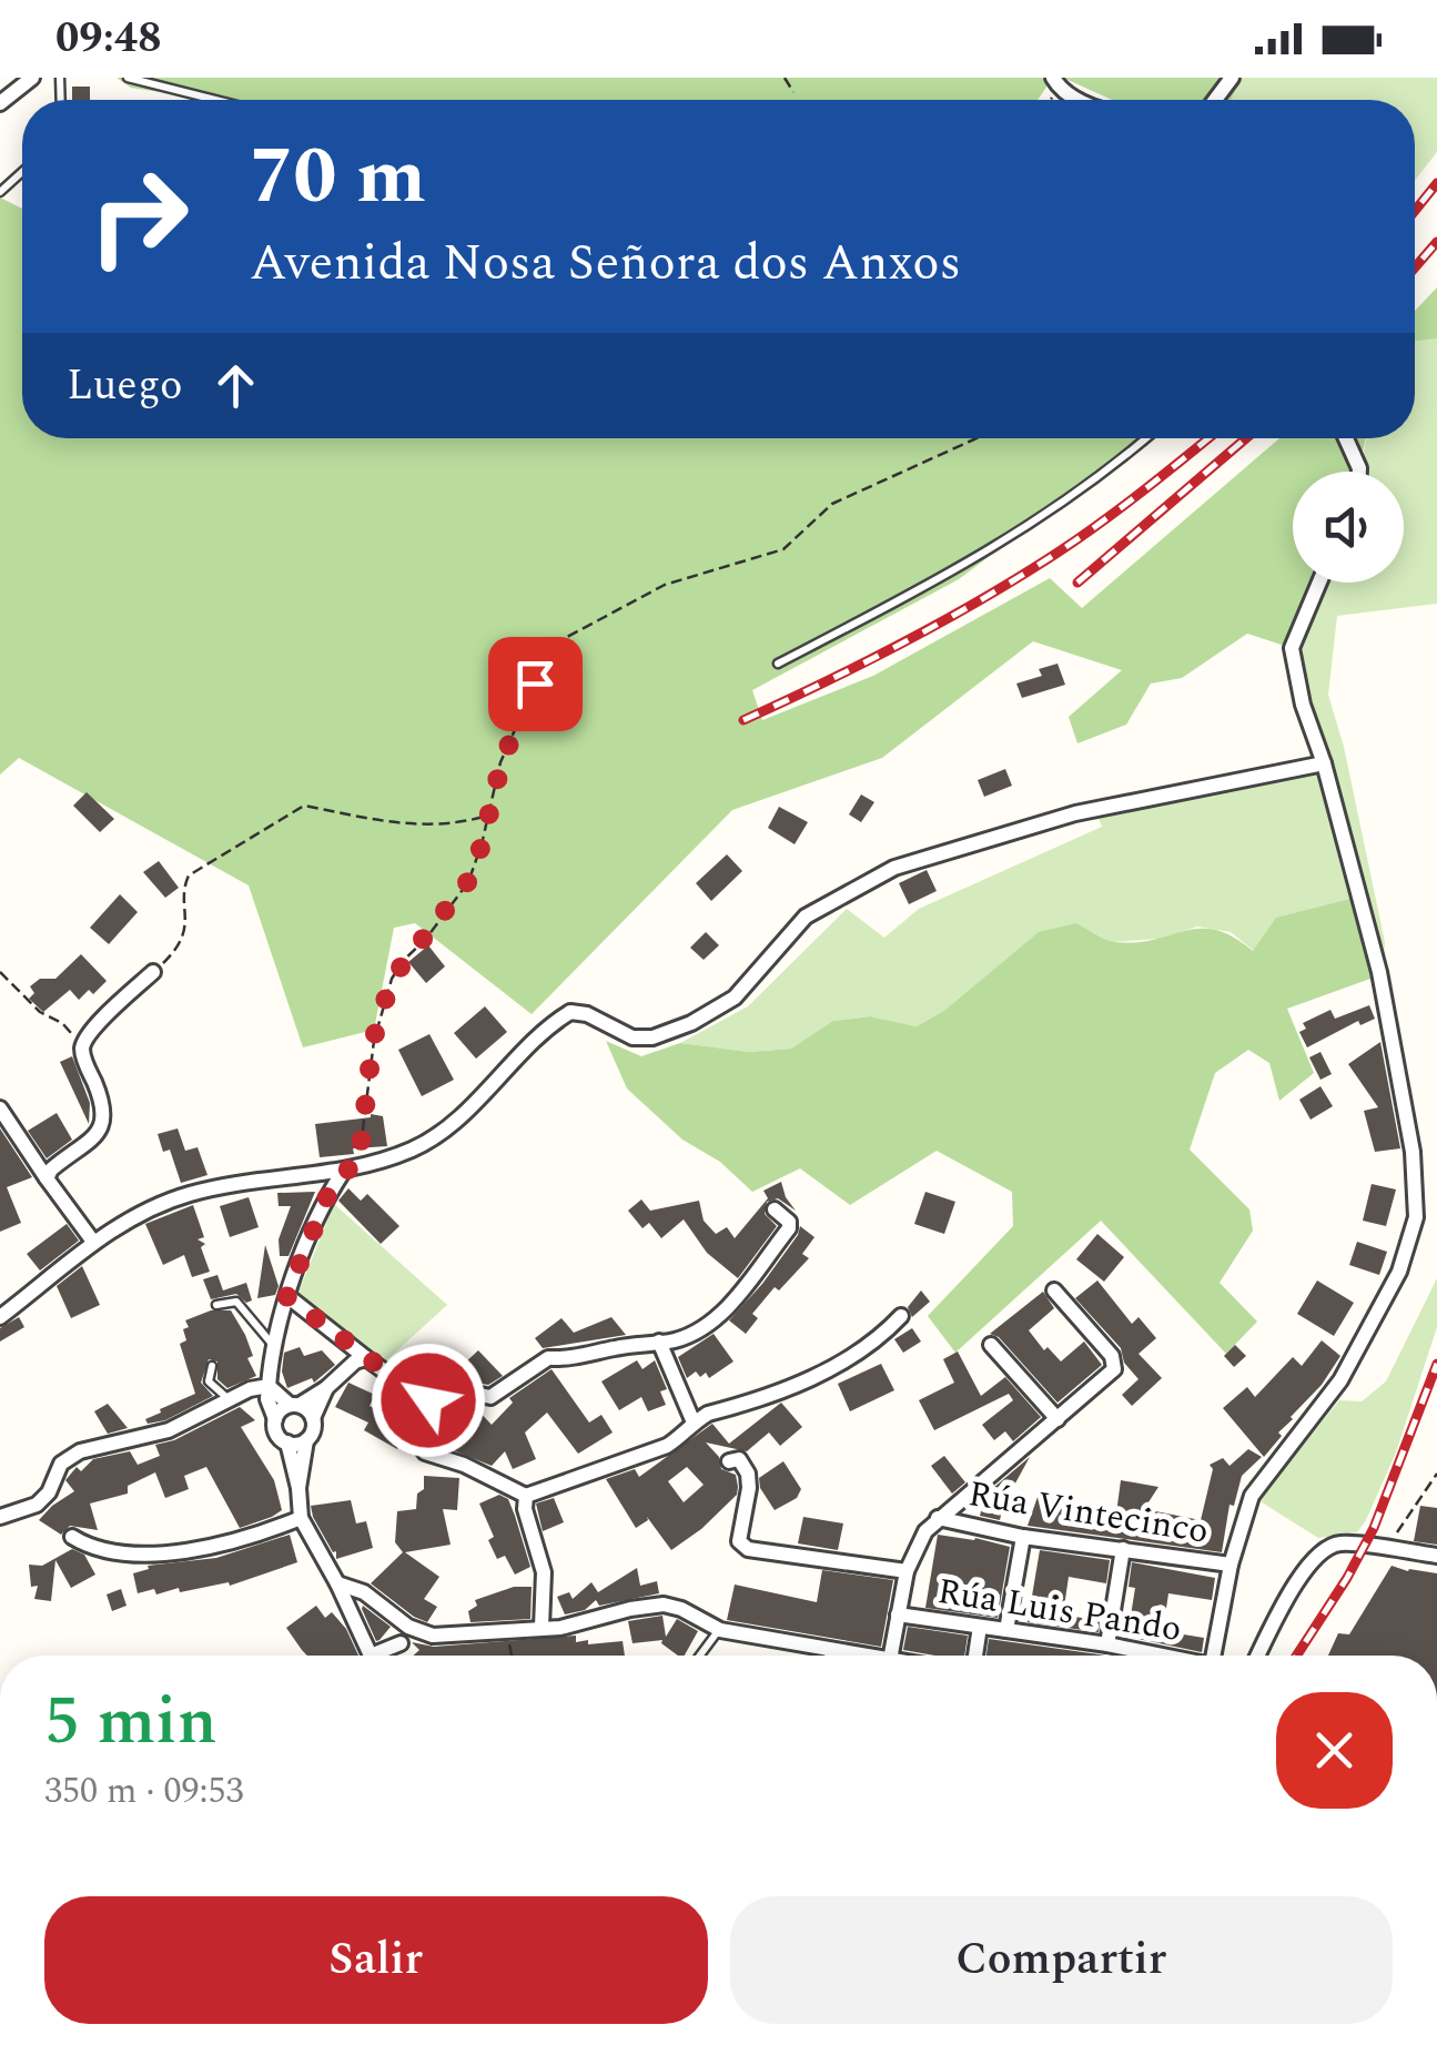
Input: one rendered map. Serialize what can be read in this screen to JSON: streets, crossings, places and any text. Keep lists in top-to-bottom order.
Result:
{
  "streets": {
    "street": ["Rúa Vintecinco", "Rúa Luis Pando"]
  },
  "page": {
    "status": "09:48",
    "turn": ["70 m", "Avenida Nosa Señora dos Anxos"],
    "then": "Luego",
    "heading": ["5 min", "350 m · 09:53"],
    "buttons": ["Salir", "Compartir"]
  }
}
